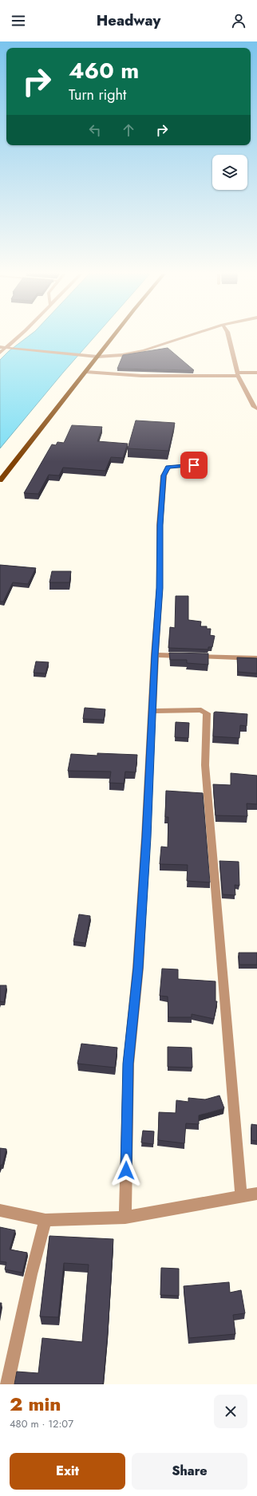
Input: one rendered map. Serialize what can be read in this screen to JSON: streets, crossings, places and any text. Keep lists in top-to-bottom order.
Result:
{
  "page": {
    "header": "Headway",
    "turn": ["460 m", "Turn right"],
    "heading": ["2 min", "480 m · 12:07"],
    "buttons": ["Exit", "Share"]
  }
}
